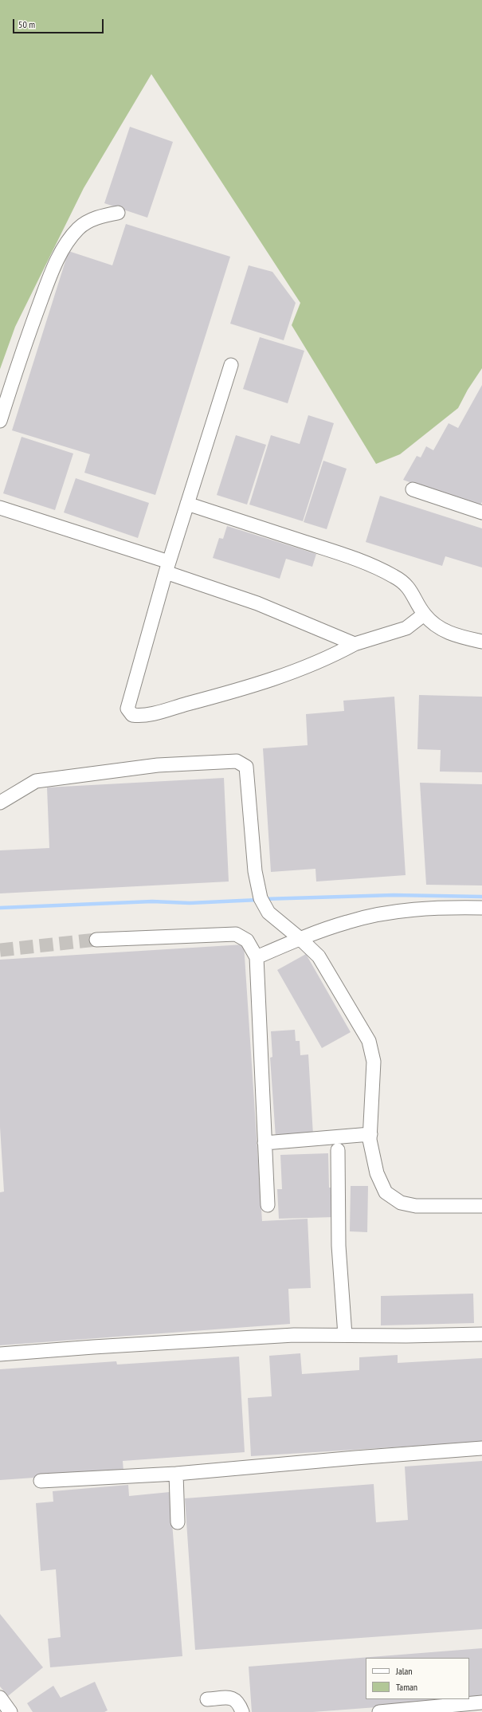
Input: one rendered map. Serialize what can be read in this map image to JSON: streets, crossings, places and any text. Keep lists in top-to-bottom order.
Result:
{
  "legend": ["Jalan", "Taman"],
  "scale_bar": "50 m"
}
